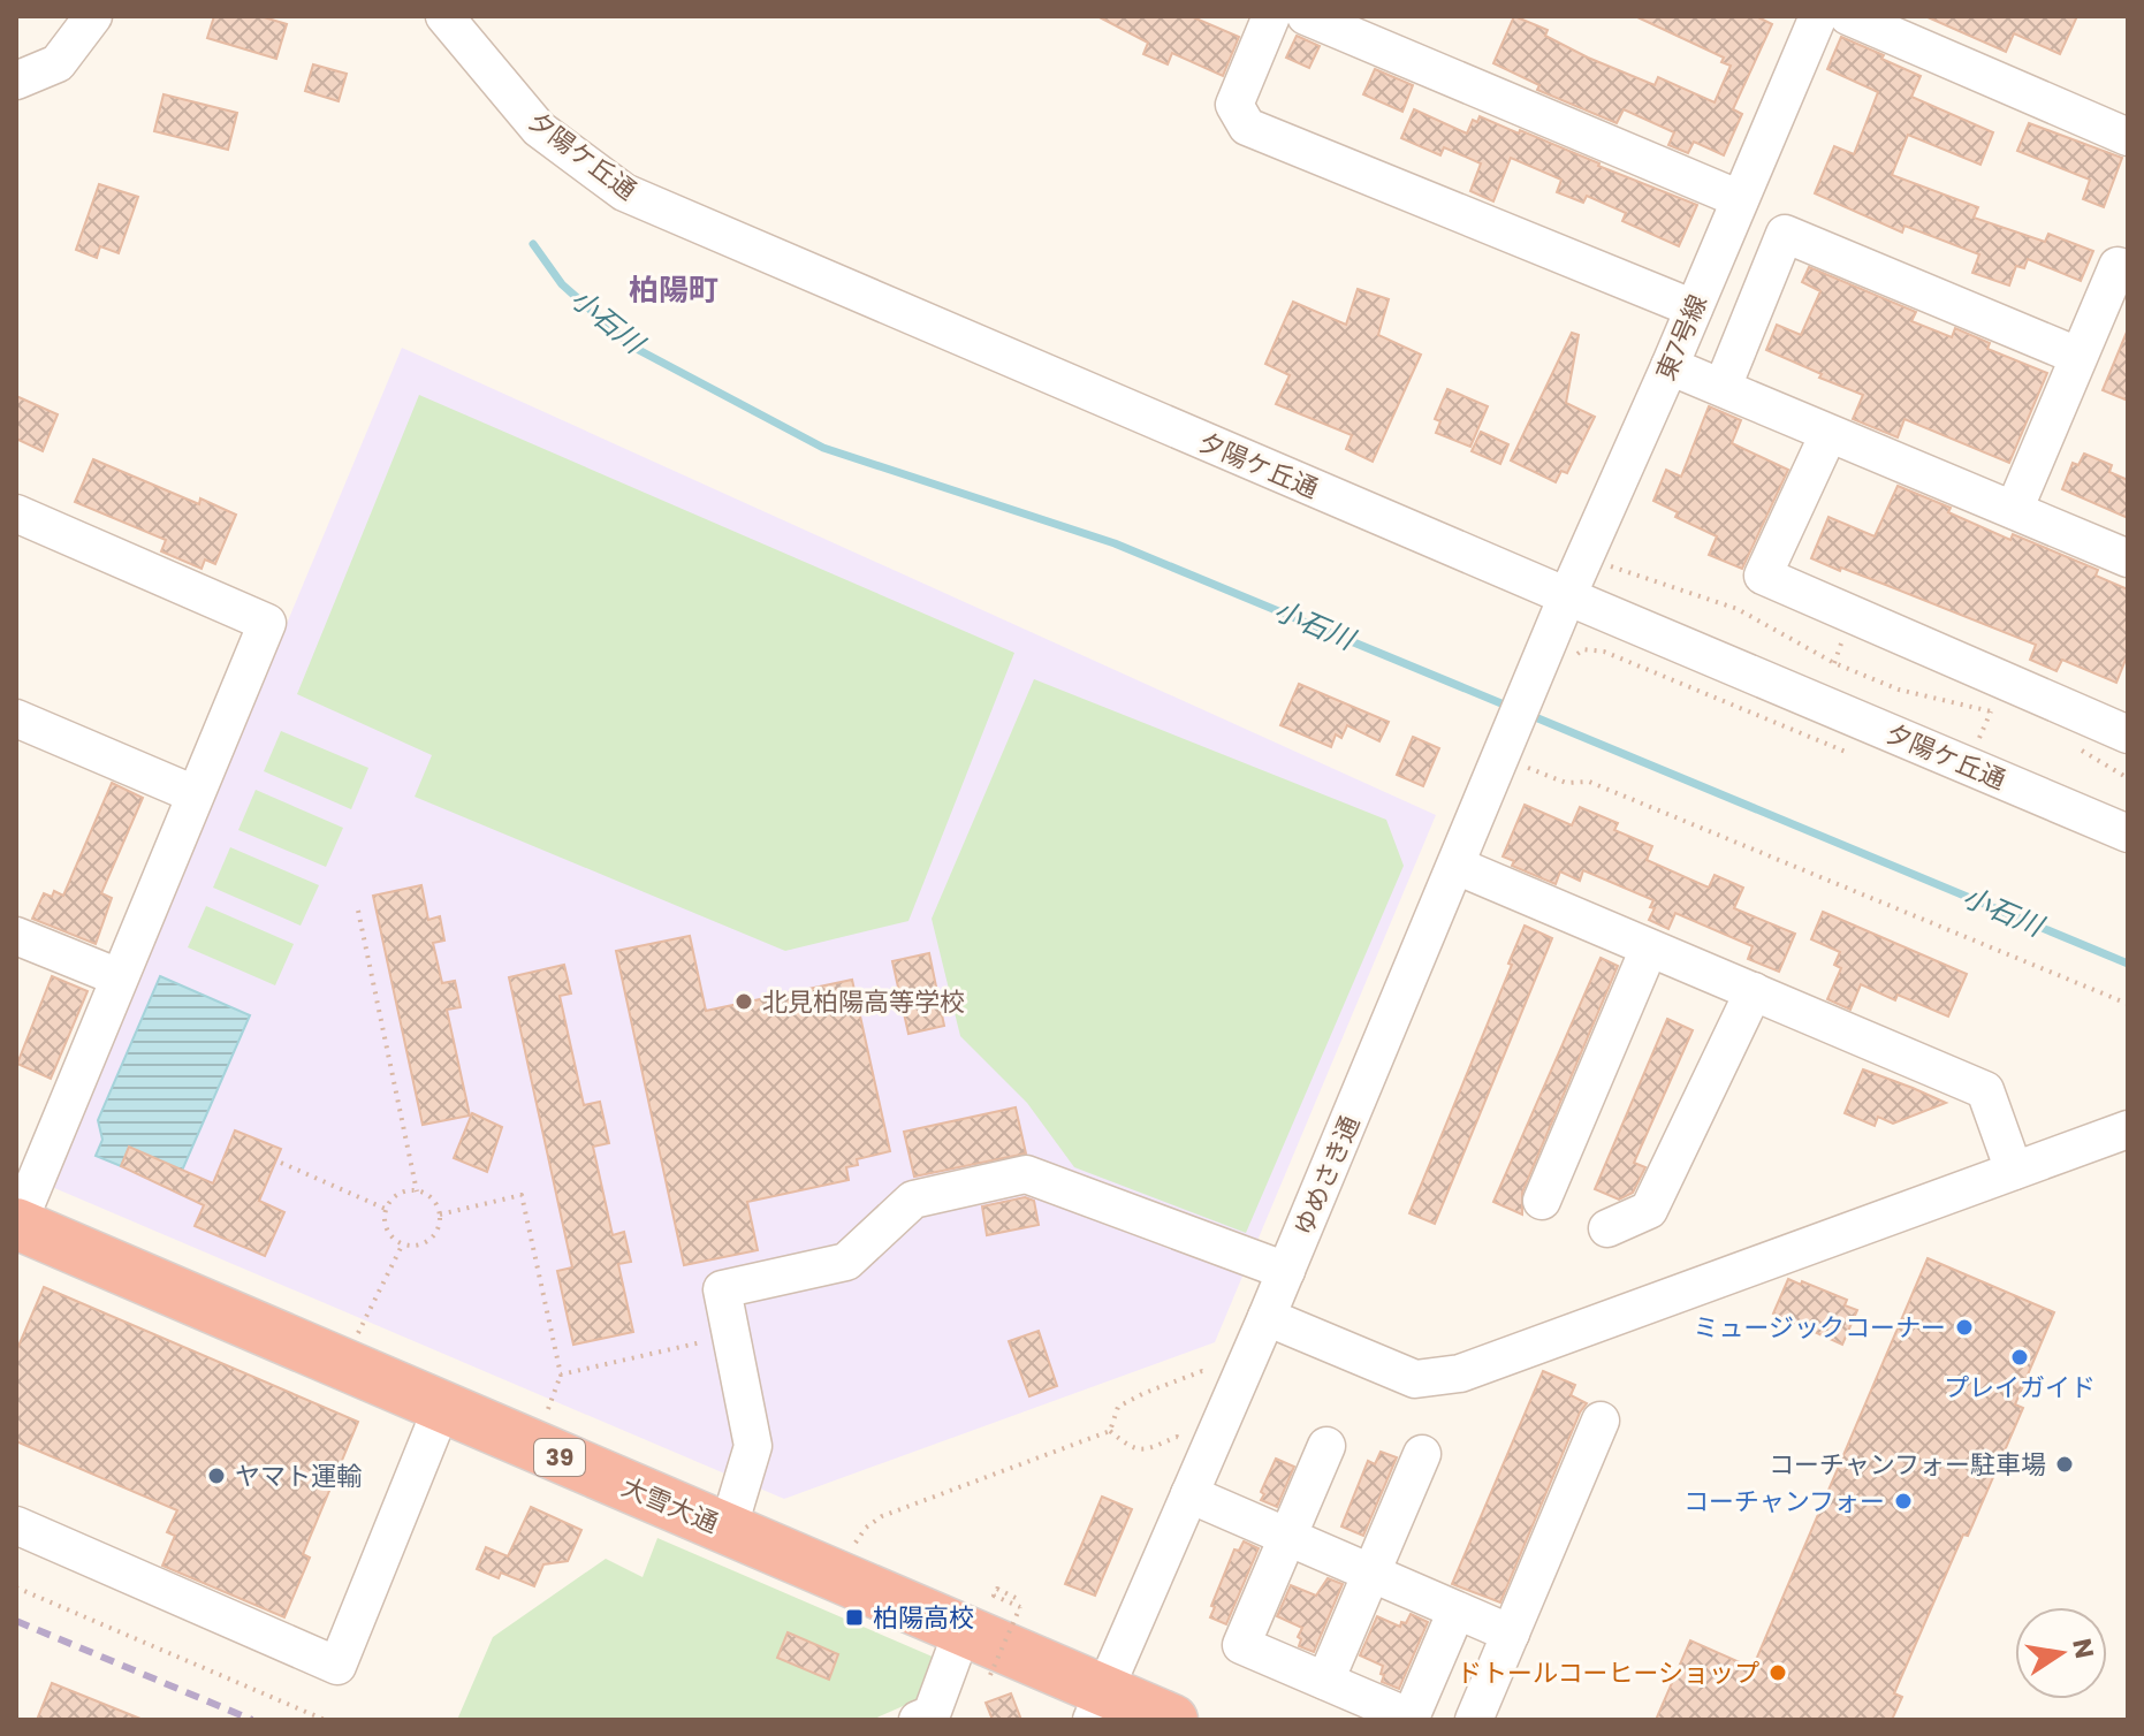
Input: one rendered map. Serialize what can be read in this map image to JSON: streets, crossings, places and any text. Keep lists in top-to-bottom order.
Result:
{
  "streets": {
    "highway": ["39", "大雪大通"],
    "street": ["夕陽ケ丘通", "東7号線", "ゆめさき通"]
  },
  "crossings": [
    ["夕陽ケ丘通", "東7号線"],
    ["東7号線", "ゆめさき通"],
    ["ゆめさき通", "大雪大通"]
  ],
  "districts": ["柏陽町"],
  "water": ["小石川"],
  "places": {
    "other": [
      "北見柏陽高等学校",
      "ミュージックコーナー",
      "プレイガイド",
      "コーチャンフォー駐車場",
      "ヤマト運輸",
      "コーチャンフォー",
      "ドトールコーヒーショップ"
    ],
    "transit": ["柏陽高校"]
  },
  "north": "right"
}
